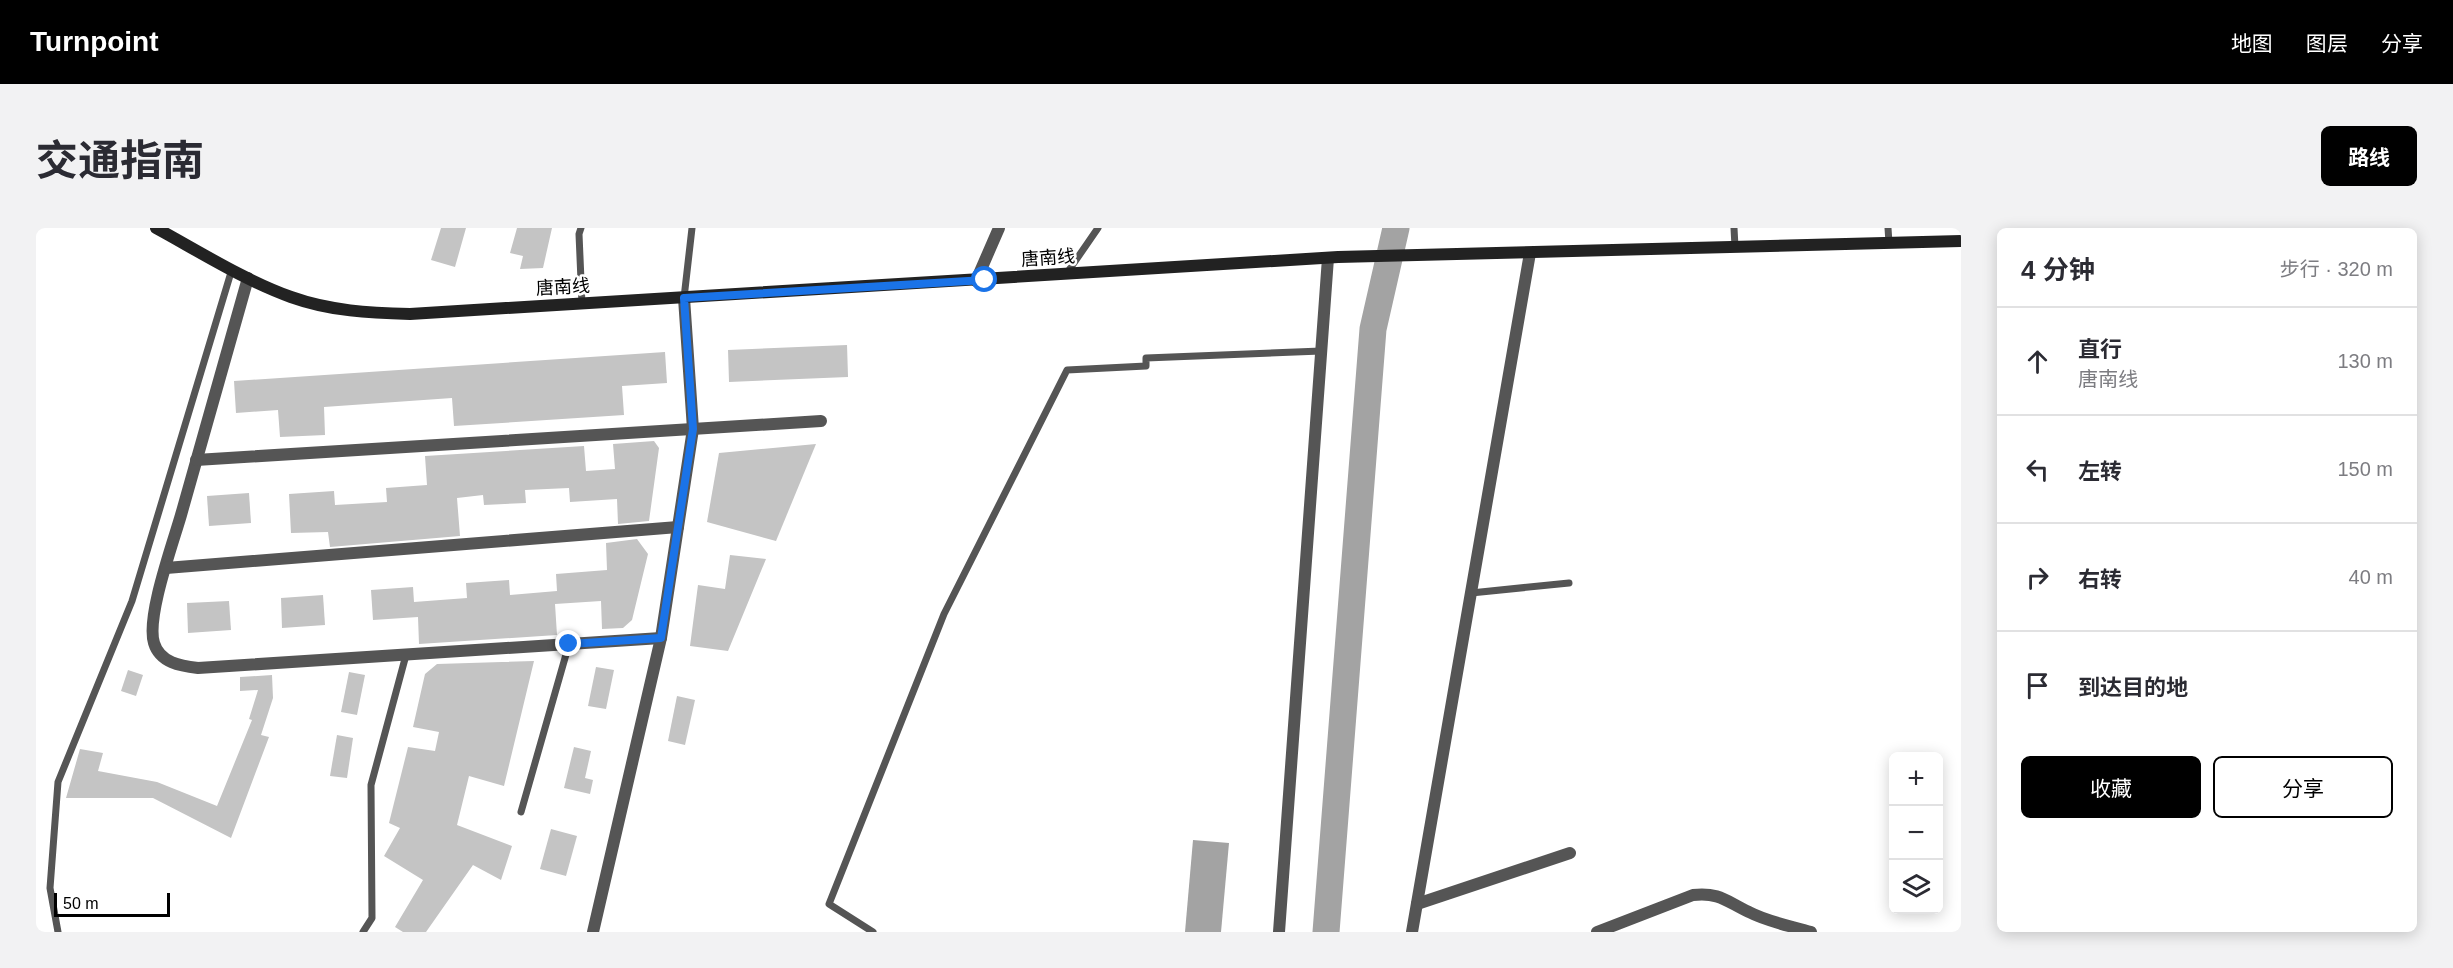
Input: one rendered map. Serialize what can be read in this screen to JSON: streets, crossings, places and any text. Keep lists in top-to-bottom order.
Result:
{
  "streets": {
    "street": ["唐南线"]
  },
  "scale_bar": "50 m",
  "page": {
    "header": "Turnpoint",
    "nav": ["地图", "图层", "分享"],
    "title": "交通指南",
    "buttons": [
      "路线",
      ["收藏", "分享"]
    ],
    "heading": ["4 分钟", "步行 · 320 m"],
    "list": [
      ["直行", "唐南线", "130 m"],
      ["左转", "150 m"],
      ["右转", "40 m"],
      "到达目的地"
    ],
    "map_buttons": ["+", "−"],
    "scale": "50 m"
  }
}
